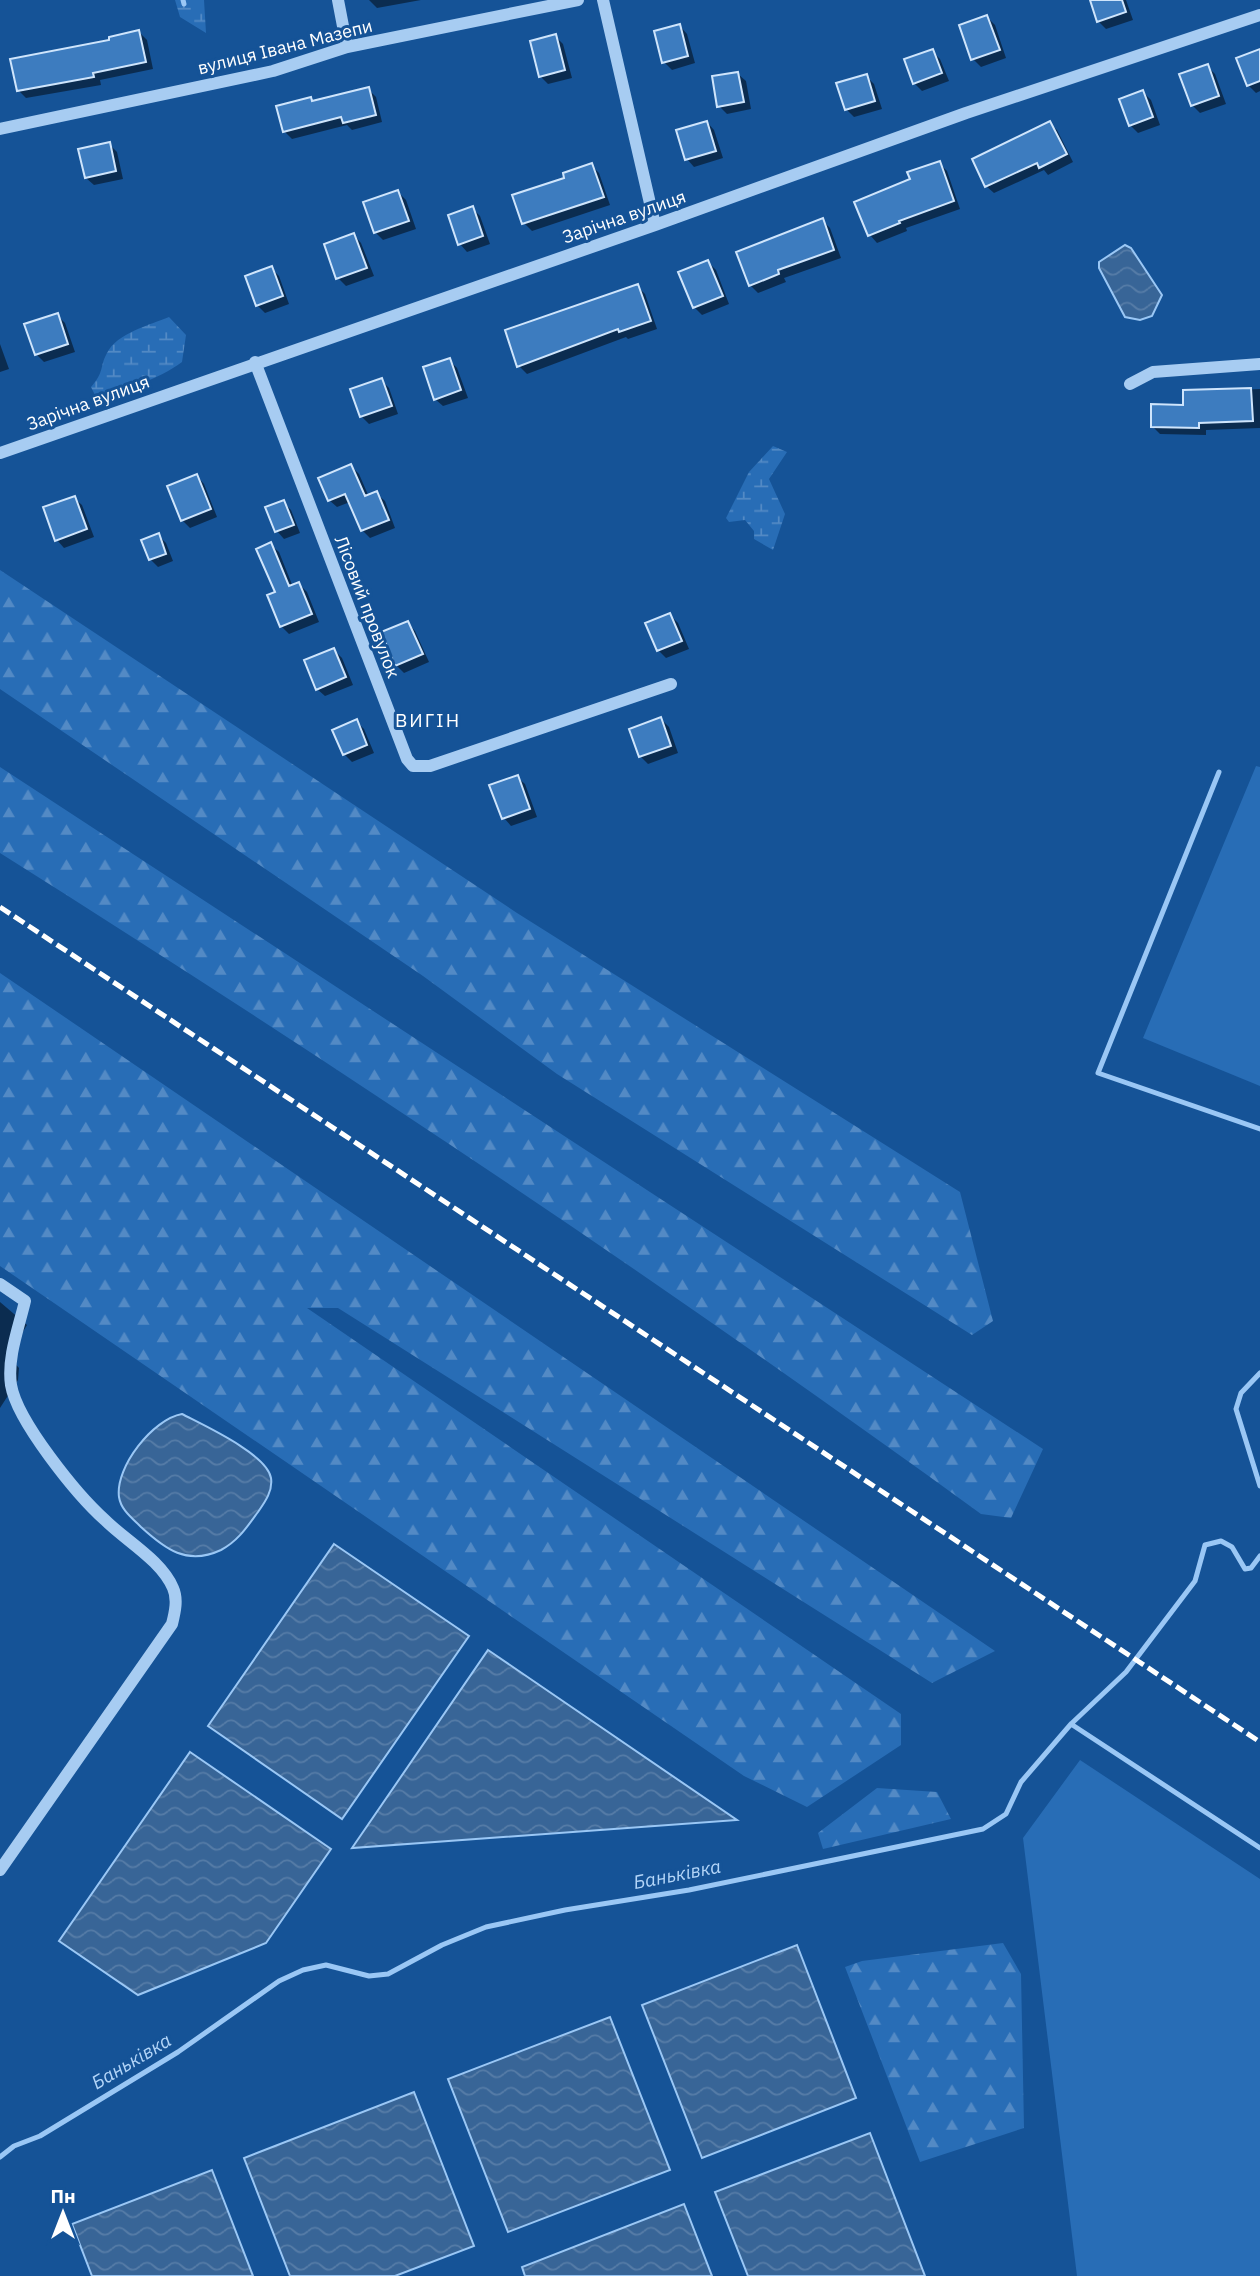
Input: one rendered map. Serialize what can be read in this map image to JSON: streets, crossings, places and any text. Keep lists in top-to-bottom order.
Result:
{
  "streets": {
    "street": ["вулиця Івана Мазепи", "Зарічна вулиця", "Лісовий провулок"]
  },
  "crossings": [
    ["Зарічна вулиця", "Лісовий провулок"]
  ],
  "districts": ["ВИГІН"],
  "water": ["Баньківка"],
  "north": "top"
}
